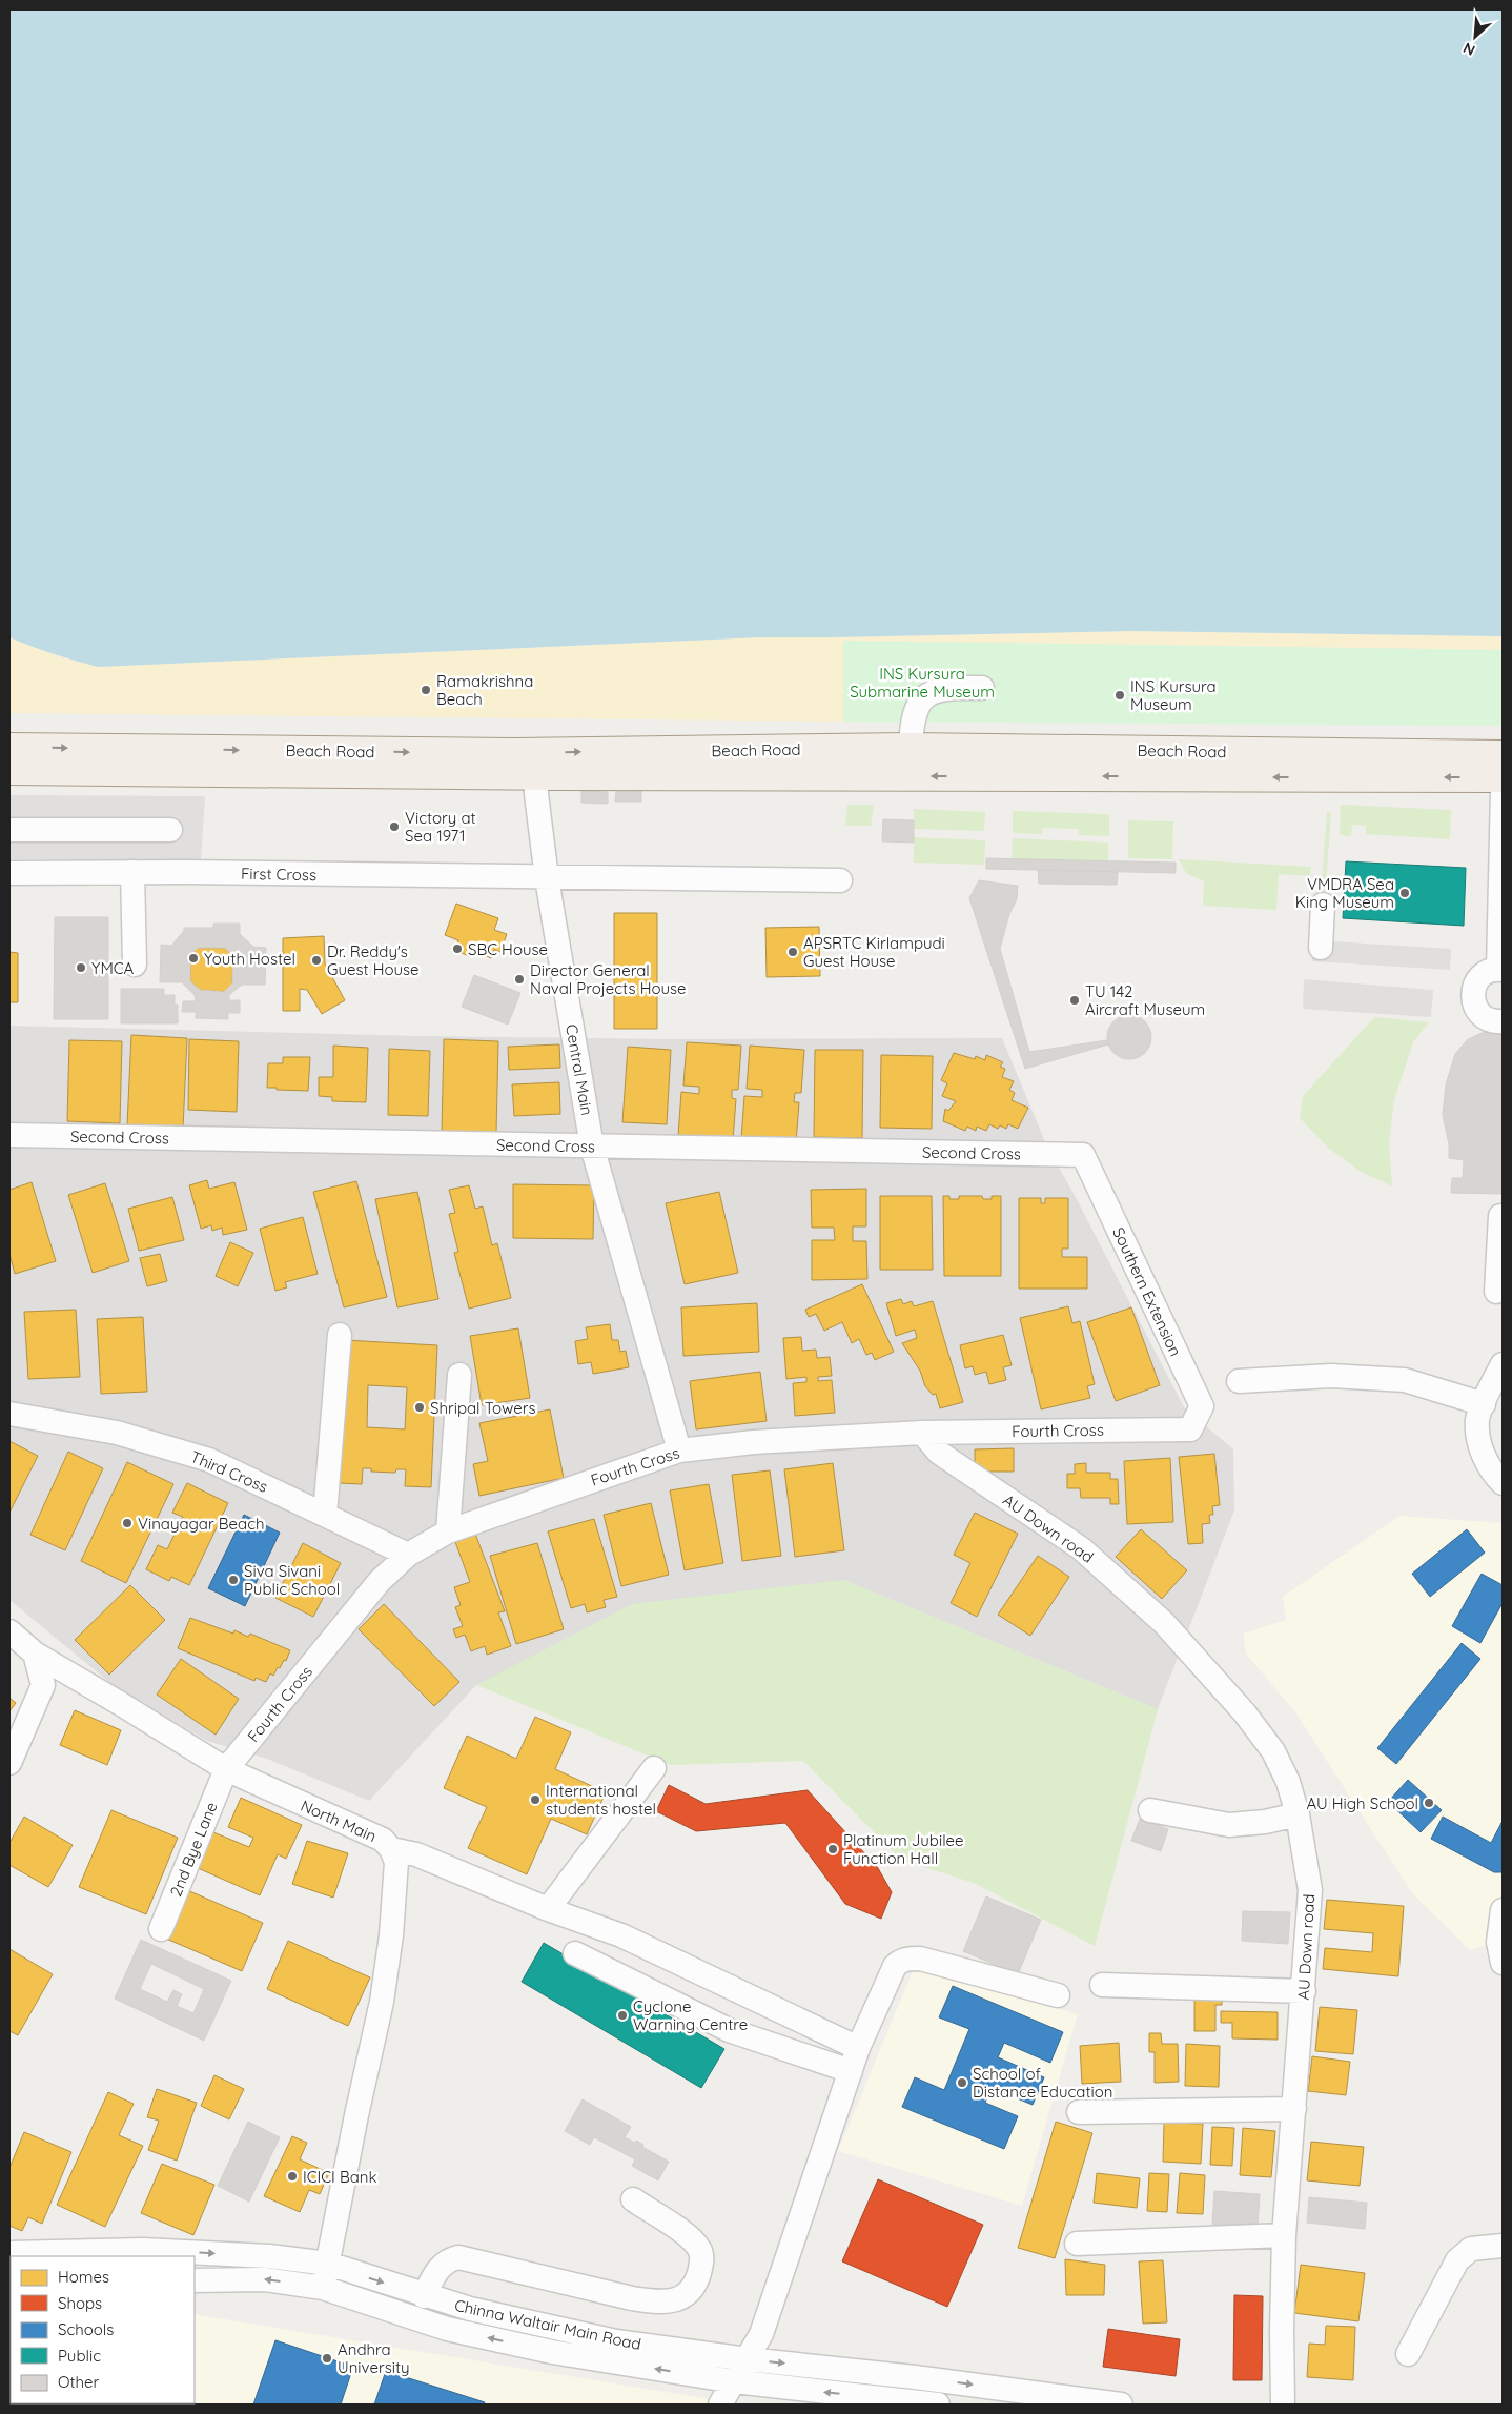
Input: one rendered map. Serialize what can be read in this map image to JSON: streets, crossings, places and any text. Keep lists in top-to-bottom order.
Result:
{
  "streets": {
    "main road": ["Beach Road"],
    "street": [
      "First Cross",
      "Central Main",
      "Second Cross",
      "Southern Extension",
      "Fourth Cross",
      "Third Cross",
      "AU Down road",
      "North Main",
      "2nd Bye Lane",
      "Chinna Waltair Main Road"
    ]
  },
  "crossings": [
    ["Beach Road", "Central Main"],
    ["First Cross", "Central Main"],
    ["Central Main", "Second Cross"],
    ["Central Main", "Fourth Cross"],
    ["Second Cross", "Southern Extension"],
    ["Southern Extension", "Fourth Cross"],
    ["Fourth Cross", "Third Cross"],
    ["Fourth Cross", "AU Down road"],
    ["Fourth Cross", "North Main"],
    ["Fourth Cross", "2nd Bye Lane"],
    ["North Main", "2nd Bye Lane"],
    ["North Main", "Chinna Waltair Main Road"]
  ],
  "parks": ["INS Kursura Submarine Museum"],
  "places": [
    "Ramakrishna Beach",
    "INS Kursura Museum",
    "Victory at Sea 1971",
    "VMDRA Sea King Museum",
    "SBC House",
    "APSRTC Kirlampudi Guest House",
    "Youth Hostel",
    "Dr. Reddy's Guest House",
    "YMCA",
    "Director General Naval Projects House",
    "TU 142 Aircraft Museum",
    "Shripal Towers",
    "Vinayagar Beach",
    "Siva Sivani Public School",
    "International students hostel",
    "AU High School",
    "Platinum Jubilee Function Hall",
    "Cyclone Warning Centre",
    "School of Distance Education",
    "ICICI Bank",
    "Andhra University"
  ],
  "legend": [
    "Homes",
    "Shops",
    "Schools",
    "Public",
    "Other"
  ],
  "north": "bottom left"
}
